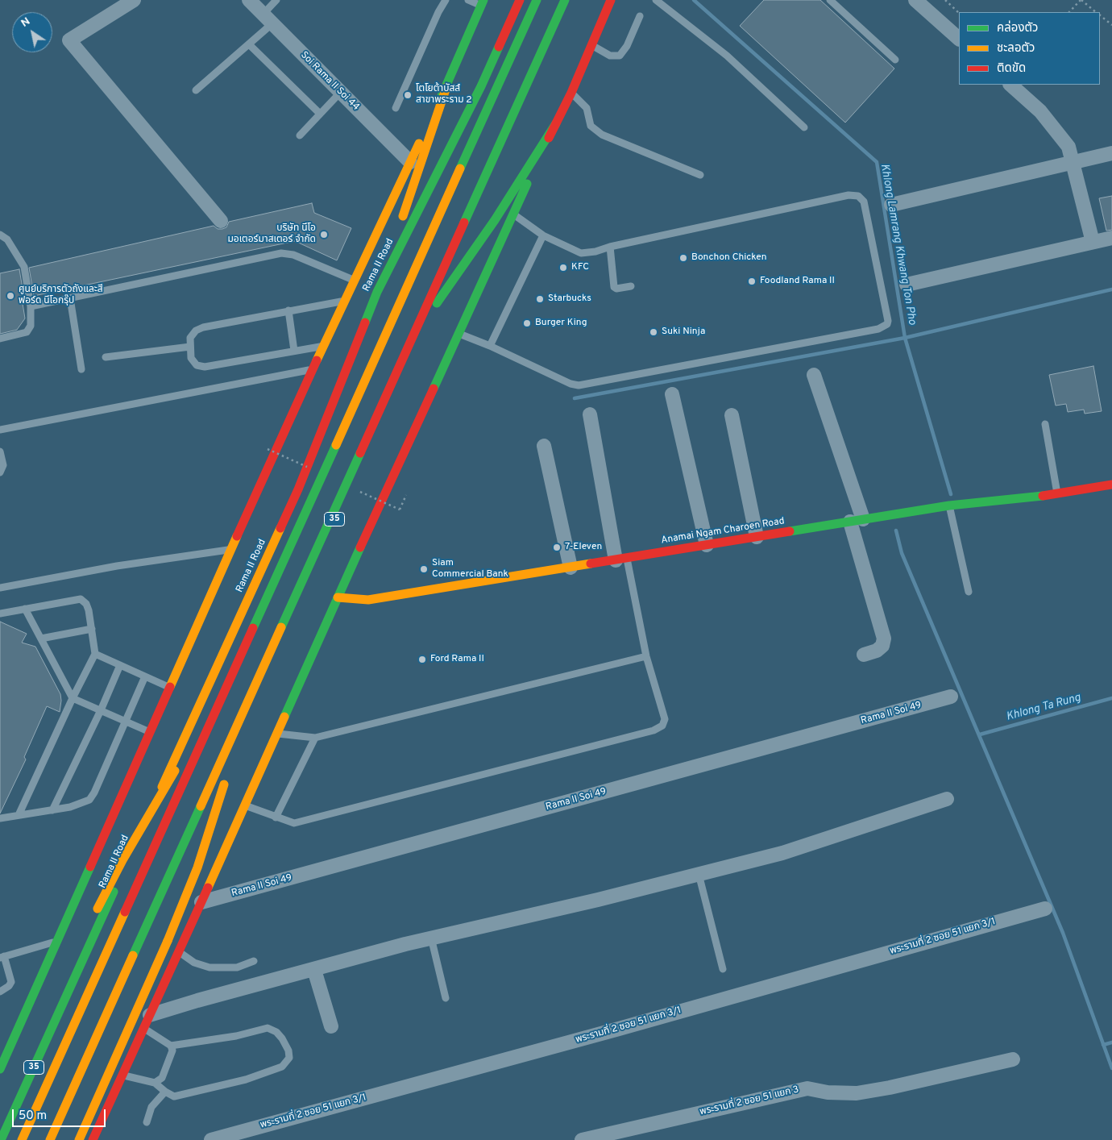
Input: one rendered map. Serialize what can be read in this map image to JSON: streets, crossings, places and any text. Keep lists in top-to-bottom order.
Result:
{
  "streets": {
    "main road": ["Rama II Road", "35", "Anamai Ngam Charoen Road"],
    "street": [
      "Soi Rama II Soi 44",
      "Rama II Soi 49",
      "พระรามที่ 2 ซอย 51 แยก 3/1",
      "พระรามที่ 2 ซอย 51 แยก 3"
    ]
  },
  "crossings": [
    ["Soi Rama II Soi 44", "Rama II Road"]
  ],
  "water": ["Khlong Lamrang Khwang Ton Pho", "Khlong Ta Rung"],
  "places": [
    "โตโยต้าบัสส์ สาขาพระราม 2",
    "บริษัท นีโอ มอเตอร์มาสเตอร์ จำกัด",
    "Bonchon Chicken",
    "KFC",
    "Foodland Rama II",
    "ศูนย์บริการตัวถังและสี ฟอร์ด นีโอกรุ๊ป",
    "Starbucks",
    "Burger King",
    "Suki Ninja",
    "7-Eleven",
    "Siam Commercial Bank",
    "Ford Rama II"
  ],
  "legend": ["คล่องตัว", "ชะลอตัว", "ติดขัด"],
  "scale_bar": "50 m",
  "north": "top left"
}
